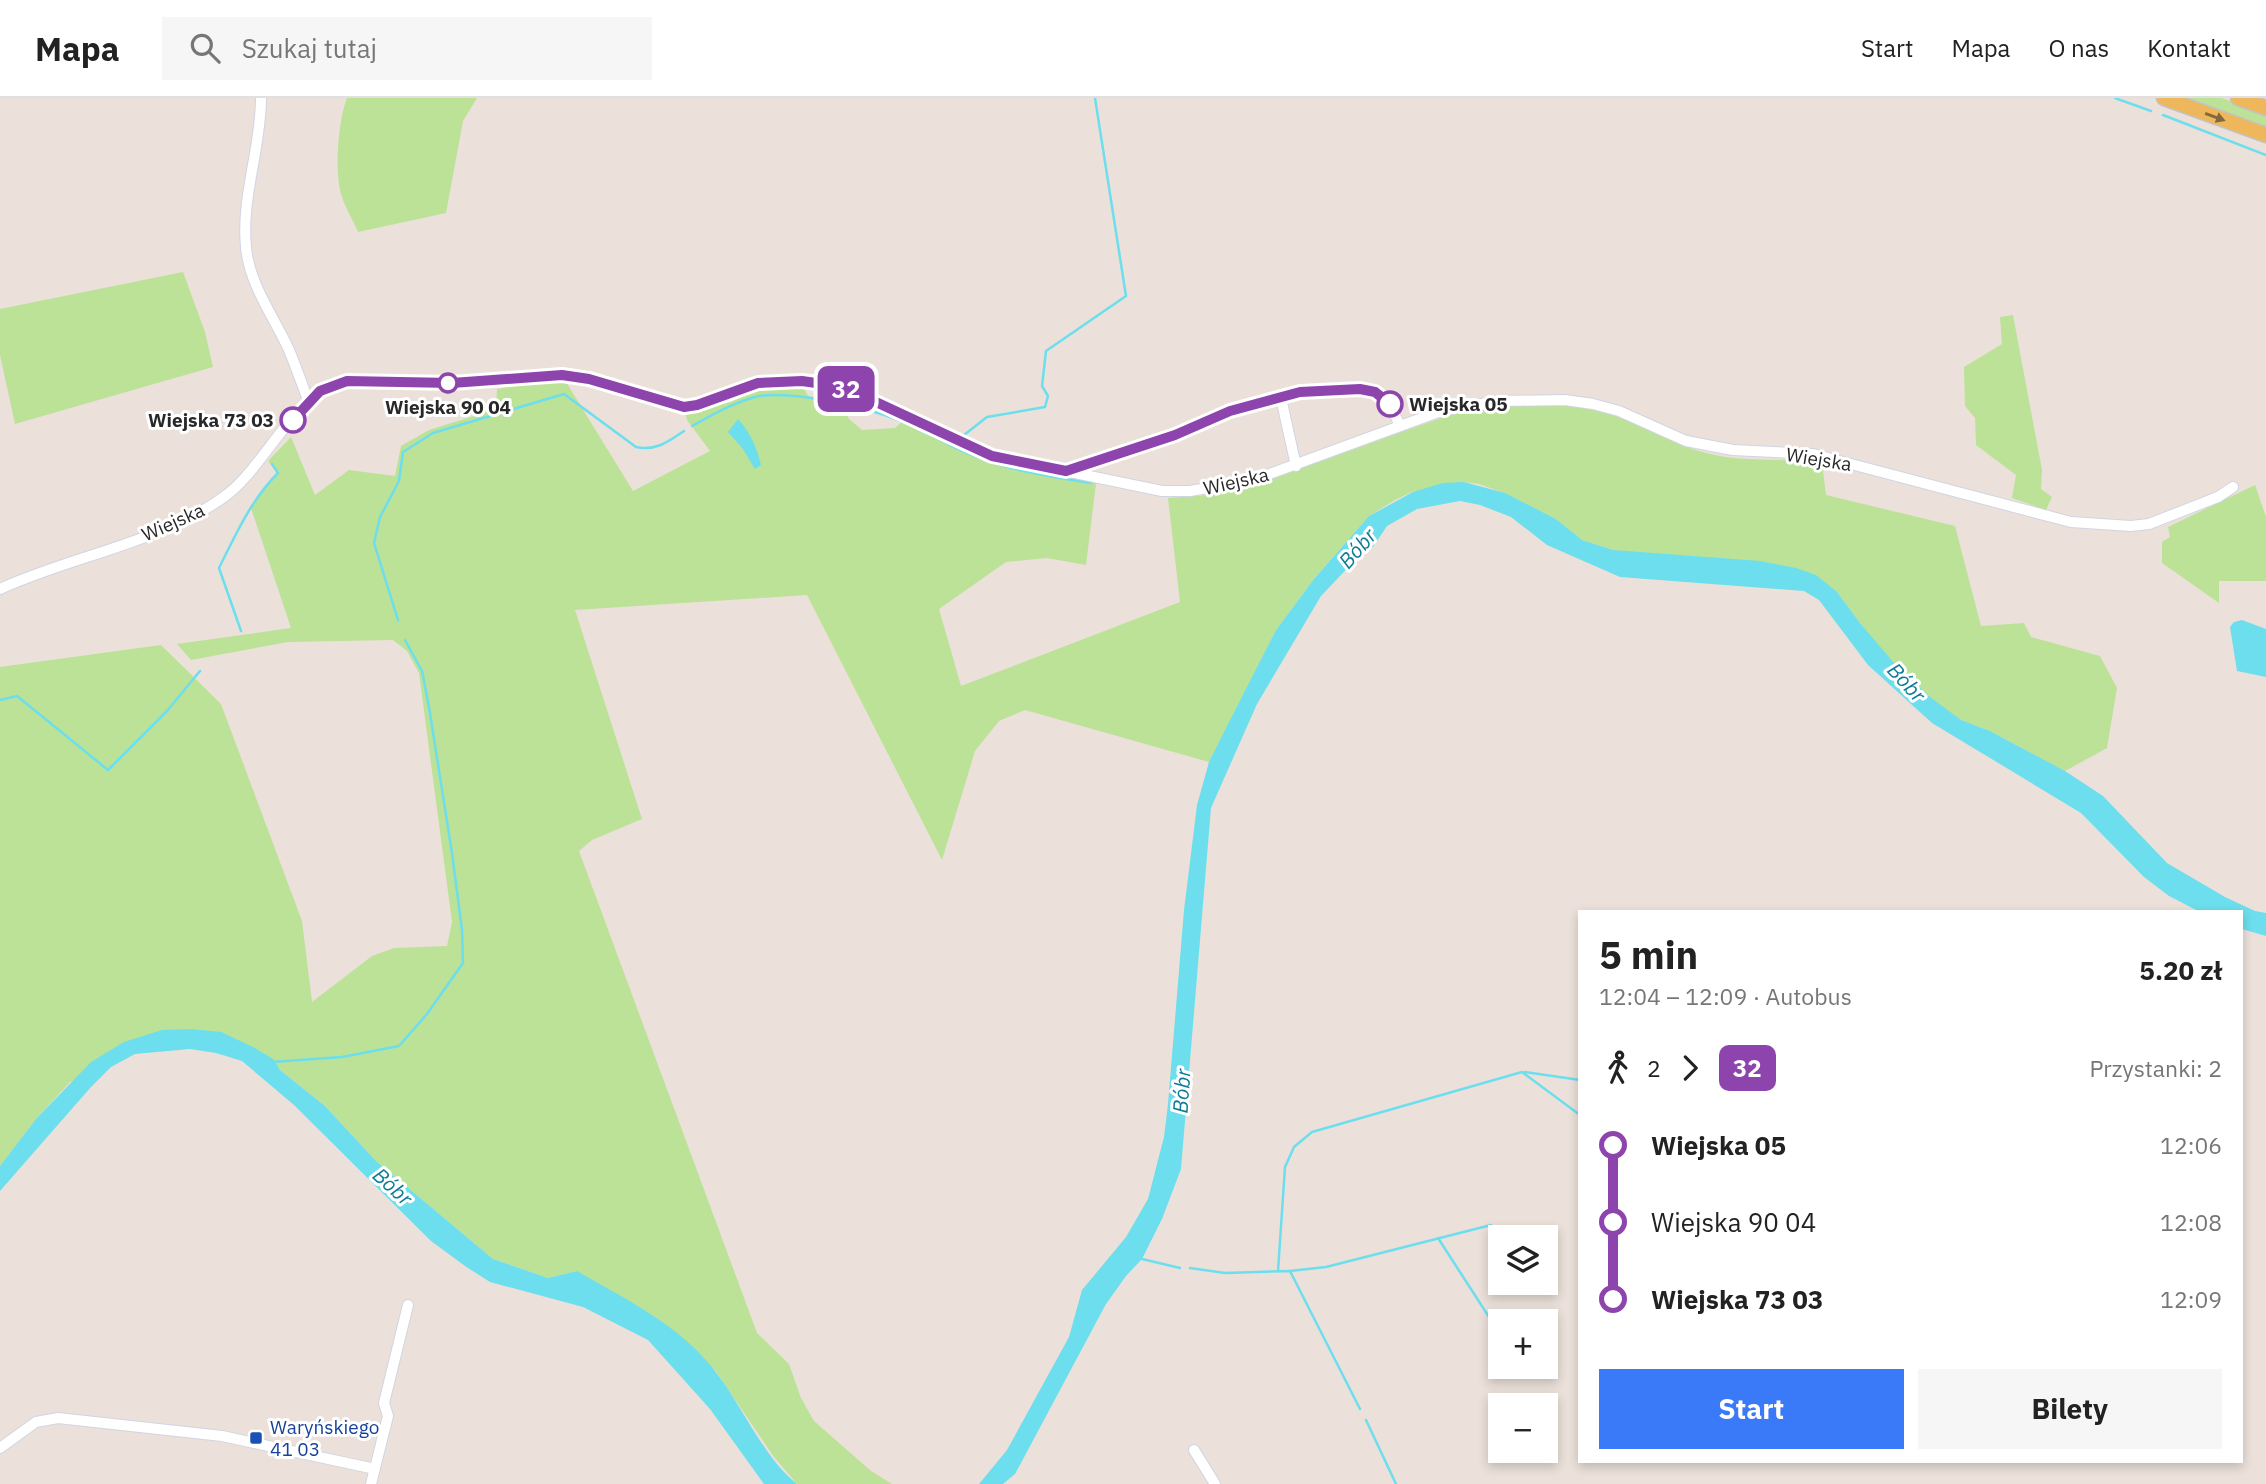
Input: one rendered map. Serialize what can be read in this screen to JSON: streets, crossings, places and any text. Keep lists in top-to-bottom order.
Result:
{
  "streets": {
    "street": ["Wiejska"]
  },
  "water": ["Bóbr"],
  "places": {
    "other": ["Wiejska 90 04", "Wiejska 05", "Wiejska 73 03"],
    "transit": ["Waryńskiego 41 03"]
  },
  "lines": ["bus line 32"],
  "page": {
    "header": "Mapa",
    "search": "Szukaj tutaj",
    "nav": [
      "Start",
      "Mapa",
      "O nas",
      "Kontakt"
    ],
    "on_map": "32",
    "heading": ["5 min", "12:04 – 12:09 · Autobus", "5.20 zł"],
    "legs": ["2", "32", "Przystanki: 2"],
    "list": [
      {
        "name": "Wiejska 05",
        "value": "12:06"
      },
      {
        "name": "Wiejska 90 04",
        "value": "12:08"
      },
      {
        "name": "Wiejska 73 03",
        "value": "12:09"
      }
    ],
    "map_buttons": ["+", "−"],
    "buttons": ["Start", "Bilety"]
  }
}
